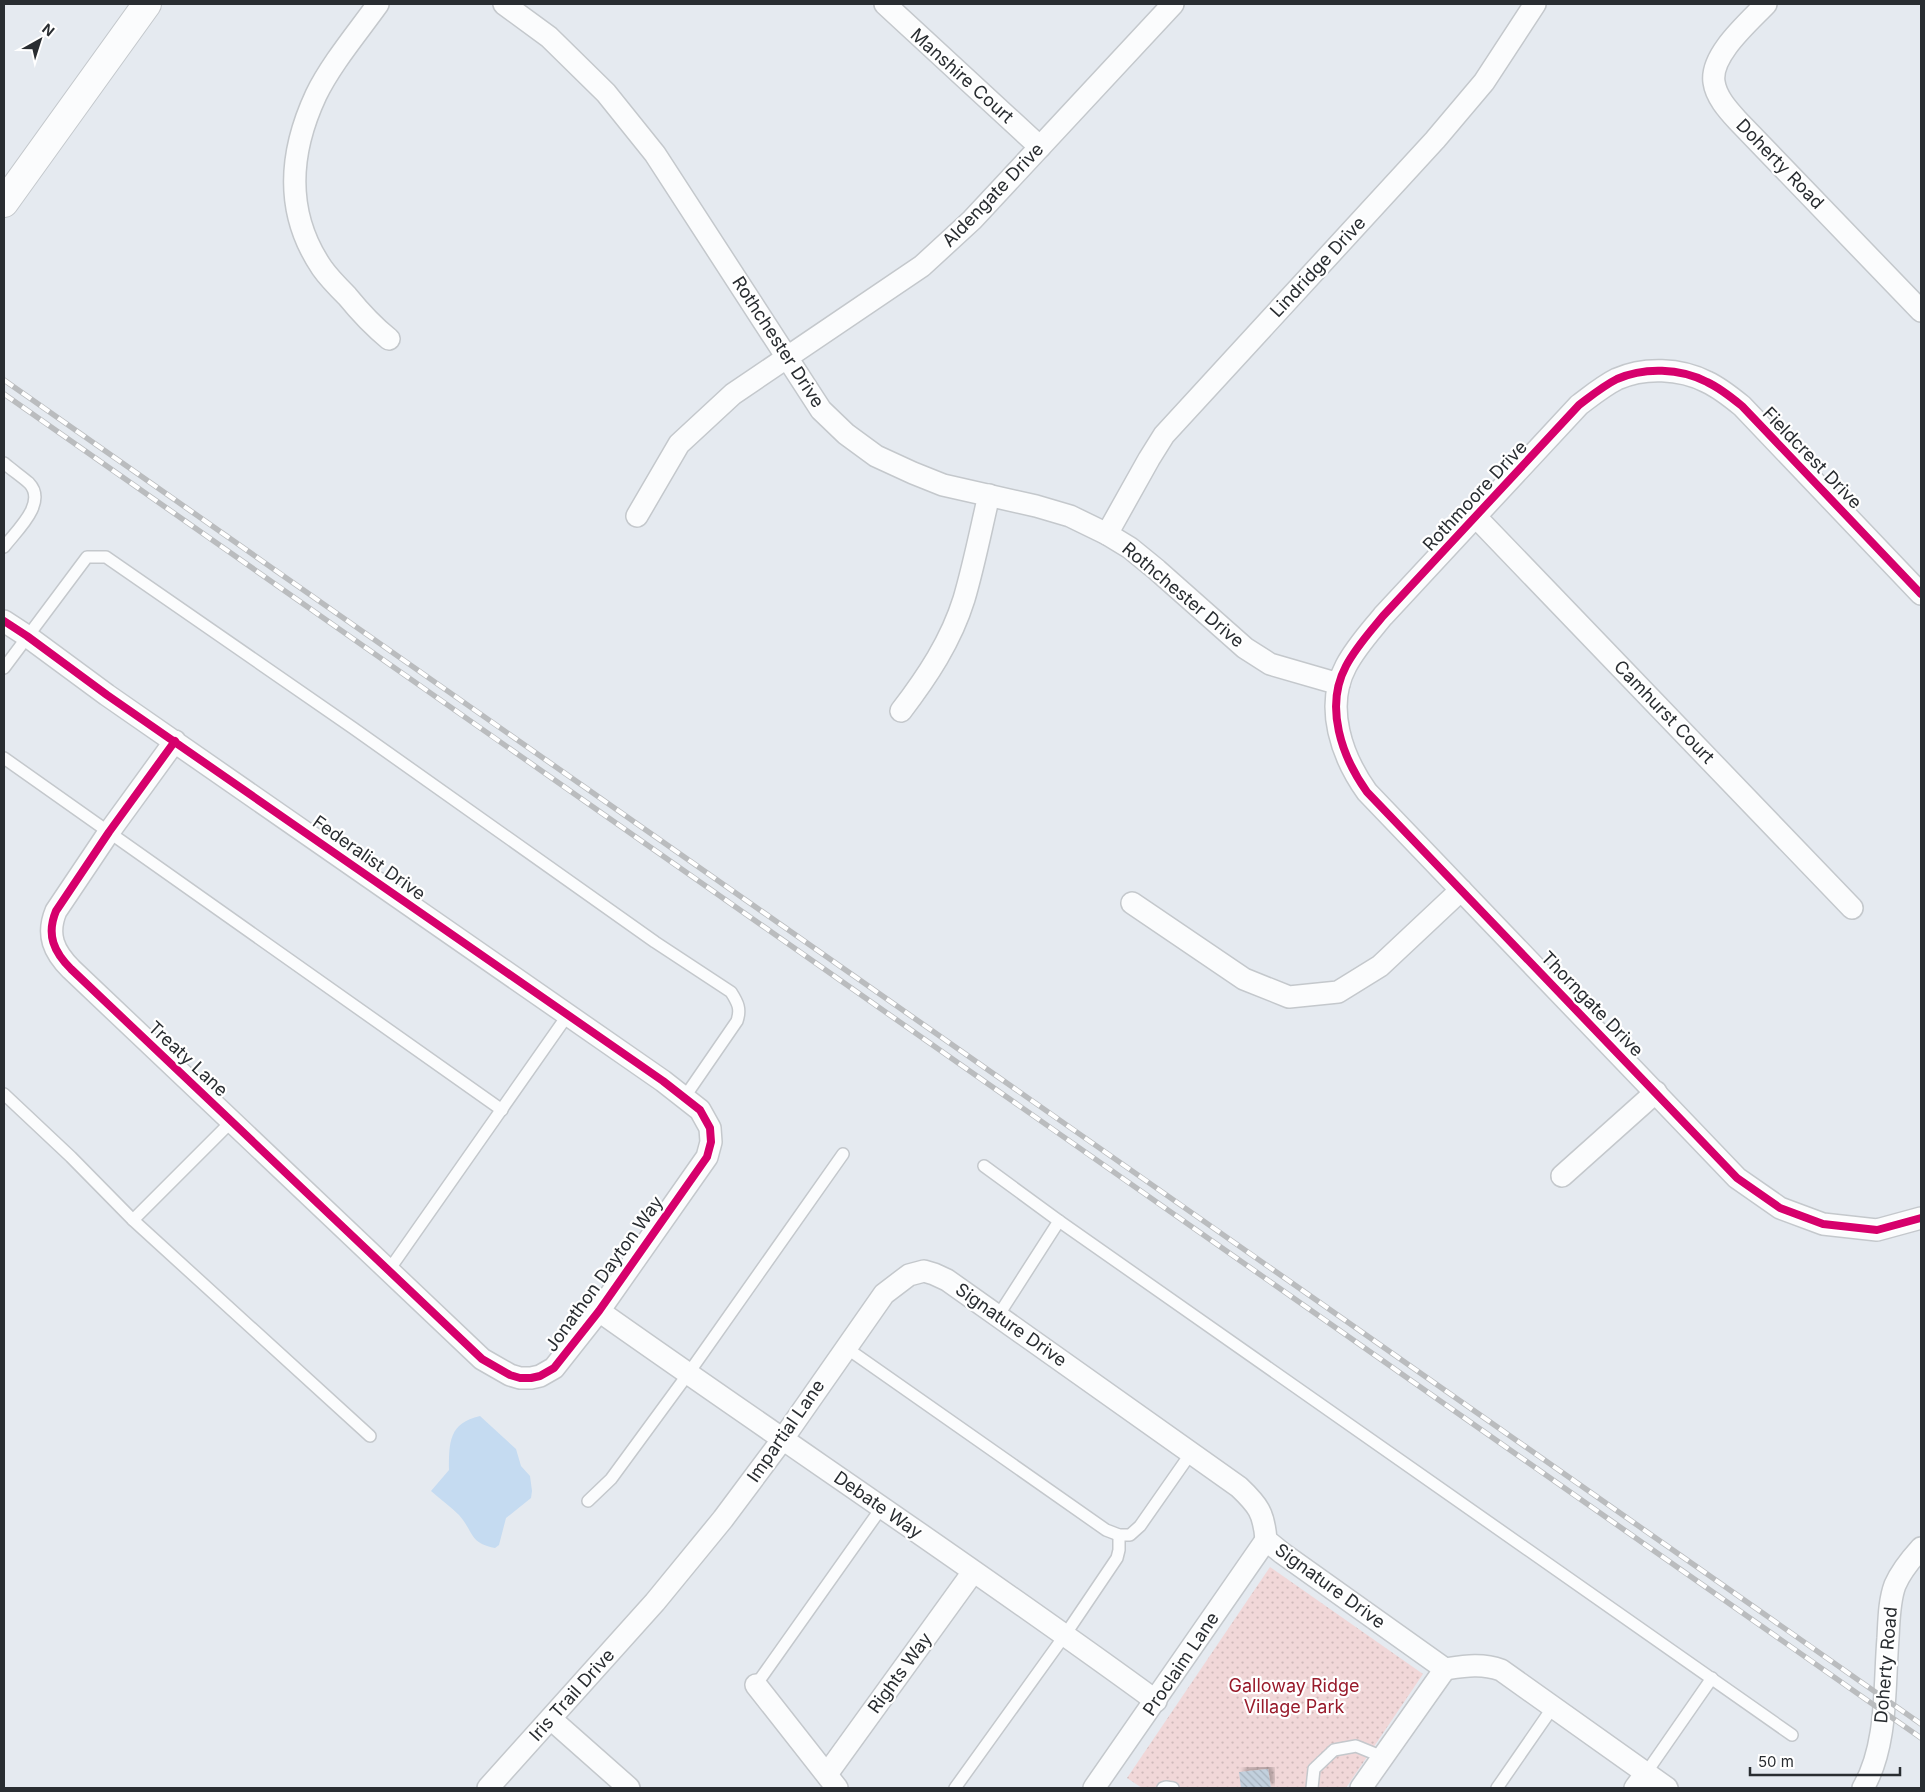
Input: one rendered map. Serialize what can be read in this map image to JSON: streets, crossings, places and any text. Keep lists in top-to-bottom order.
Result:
{
  "streets": {
    "street": [
      "Manshire Court",
      "Doherty Road",
      "Aldengate Drive",
      "Lindridge Drive",
      "Rothchester Drive",
      "Fieldcrest Drive",
      "Rothmoore Drive",
      "Camhurst Court",
      "Federalist Drive",
      "Thorngate Drive",
      "Treaty Lane",
      "Jonathon Dayton Way",
      "Signature Drive",
      "Impartial Lane",
      "Debate Way",
      "Proclaim Lane",
      "Rights Way",
      "Iris Trail Drive"
    ]
  },
  "crossings": [
    ["Manshire Court", "Aldengate Drive"],
    ["Aldengate Drive", "Rothchester Drive"],
    ["Lindridge Drive", "Rothchester Drive"],
    ["Rothchester Drive", "Rothmoore Drive"],
    ["Rothchester Drive", "Thorngate Drive"],
    ["Fieldcrest Drive", "Rothmoore Drive"],
    ["Rothmoore Drive", "Camhurst Court"],
    ["Rothmoore Drive", "Thorngate Drive"],
    ["Federalist Drive", "Treaty Lane"],
    ["Federalist Drive", "Jonathon Dayton Way"],
    ["Treaty Lane", "Jonathon Dayton Way"],
    ["Jonathon Dayton Way", "Debate Way"],
    ["Signature Drive", "Impartial Lane"],
    ["Signature Drive", "Proclaim Lane"],
    ["Impartial Lane", "Debate Way"],
    ["Impartial Lane", "Iris Trail Drive"],
    ["Debate Way", "Proclaim Lane"],
    ["Debate Way", "Rights Way"]
  ],
  "parks": ["Galloway Ridge Village Park"],
  "scale_bar": "50 m",
  "north": "top right"
}
